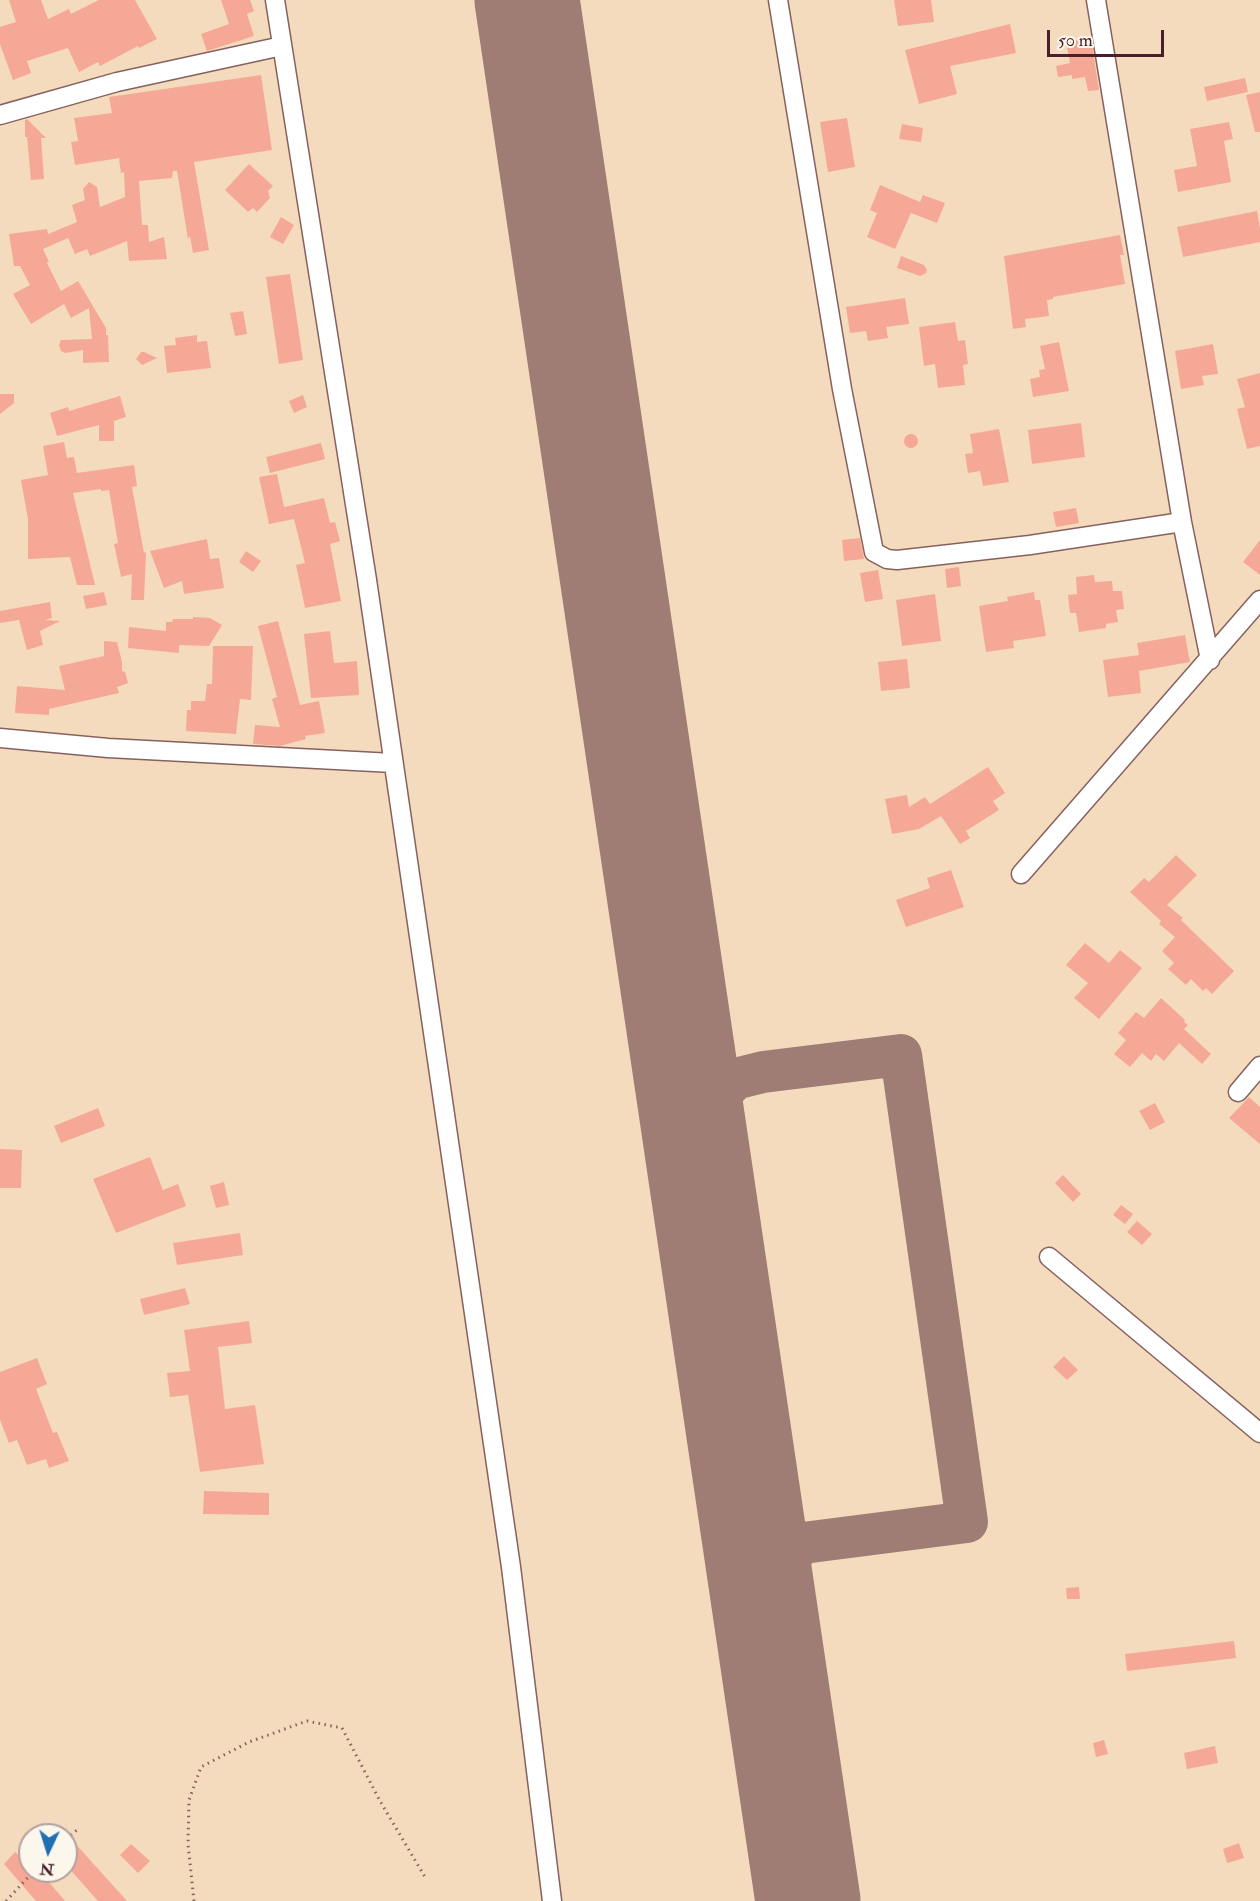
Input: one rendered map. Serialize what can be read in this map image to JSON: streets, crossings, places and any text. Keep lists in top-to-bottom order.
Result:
{
  "scale_bar": "50 m",
  "north": "bottom"
}
